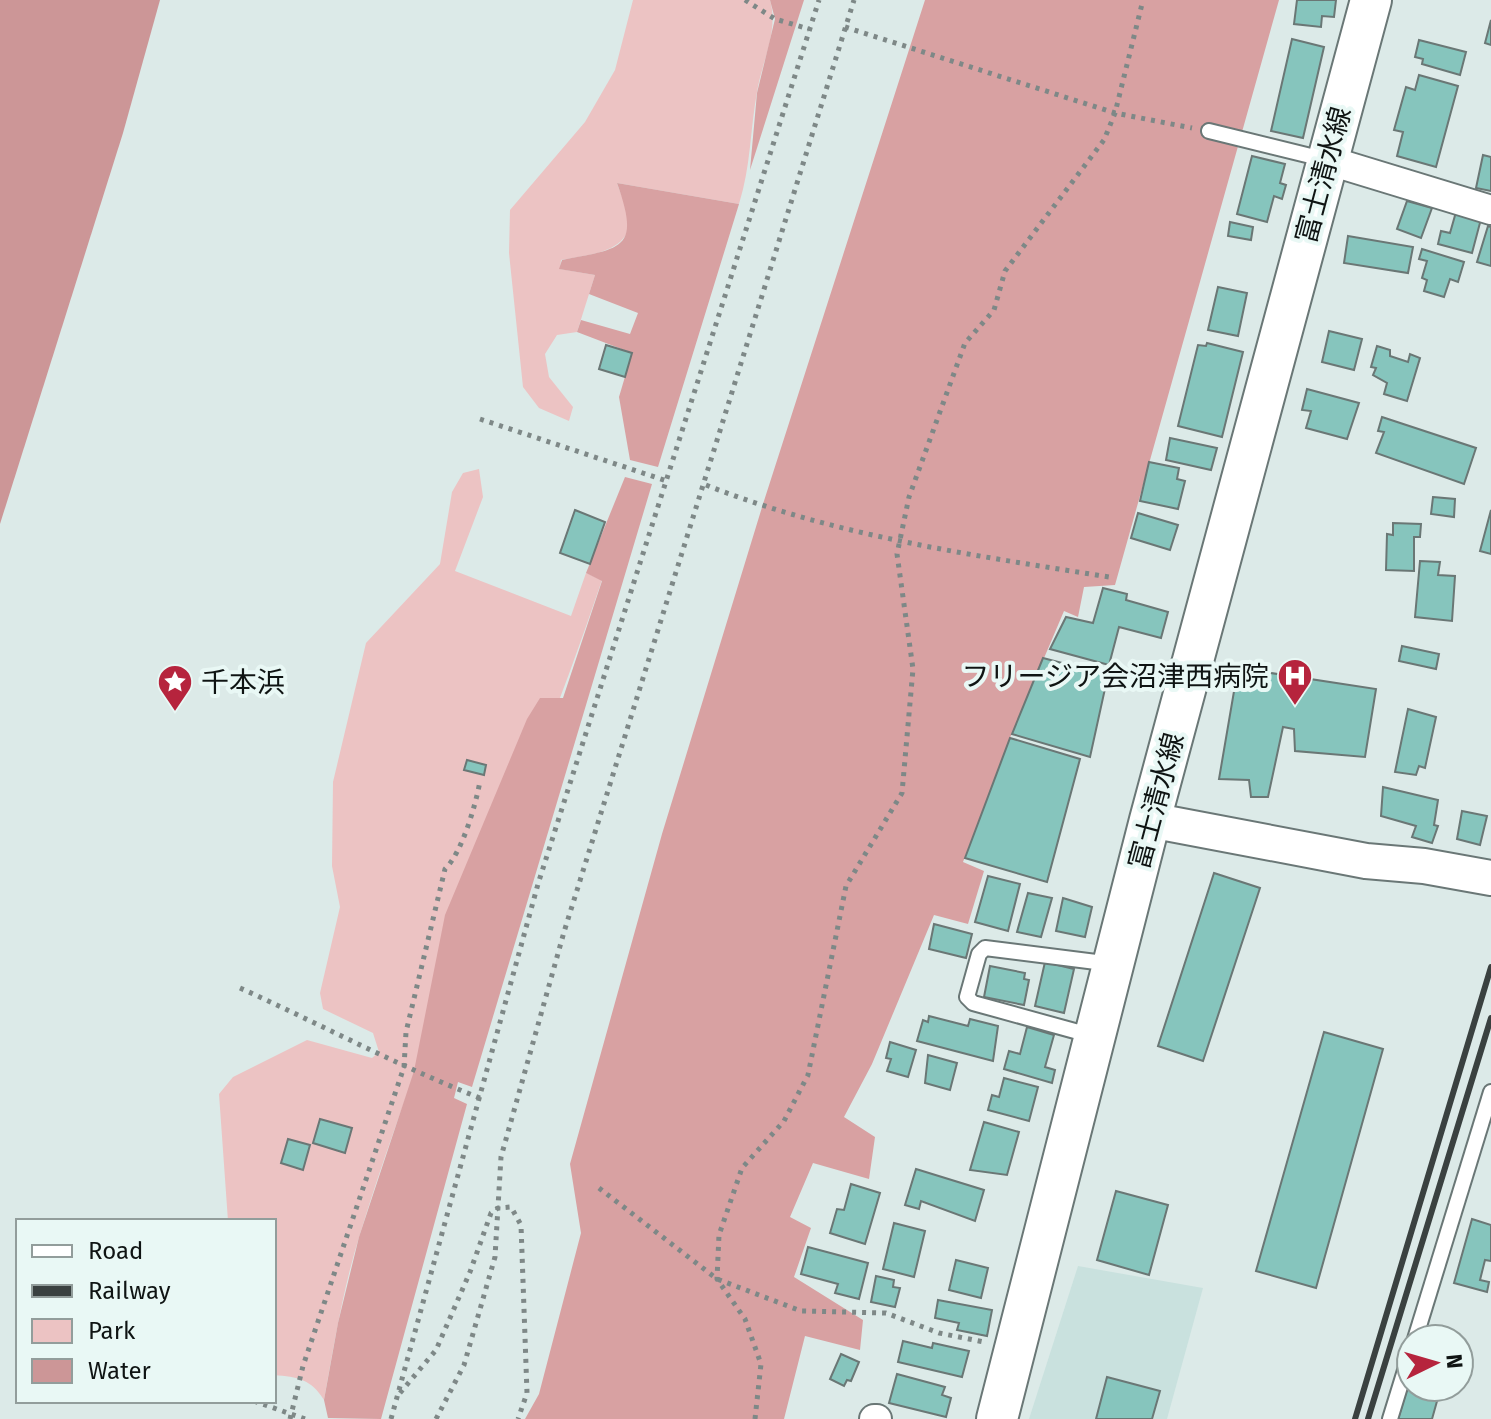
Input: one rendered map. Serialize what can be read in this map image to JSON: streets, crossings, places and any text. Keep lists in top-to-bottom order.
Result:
{
  "streets": {
    "main road": ["富士清水線"]
  },
  "places": {
    "hospital": ["フリージア会沼津西病院"],
    "place": ["千本浜"]
  },
  "legend": [
    "Road",
    "Railway",
    "Park",
    "Water"
  ],
  "north": "right"
}
